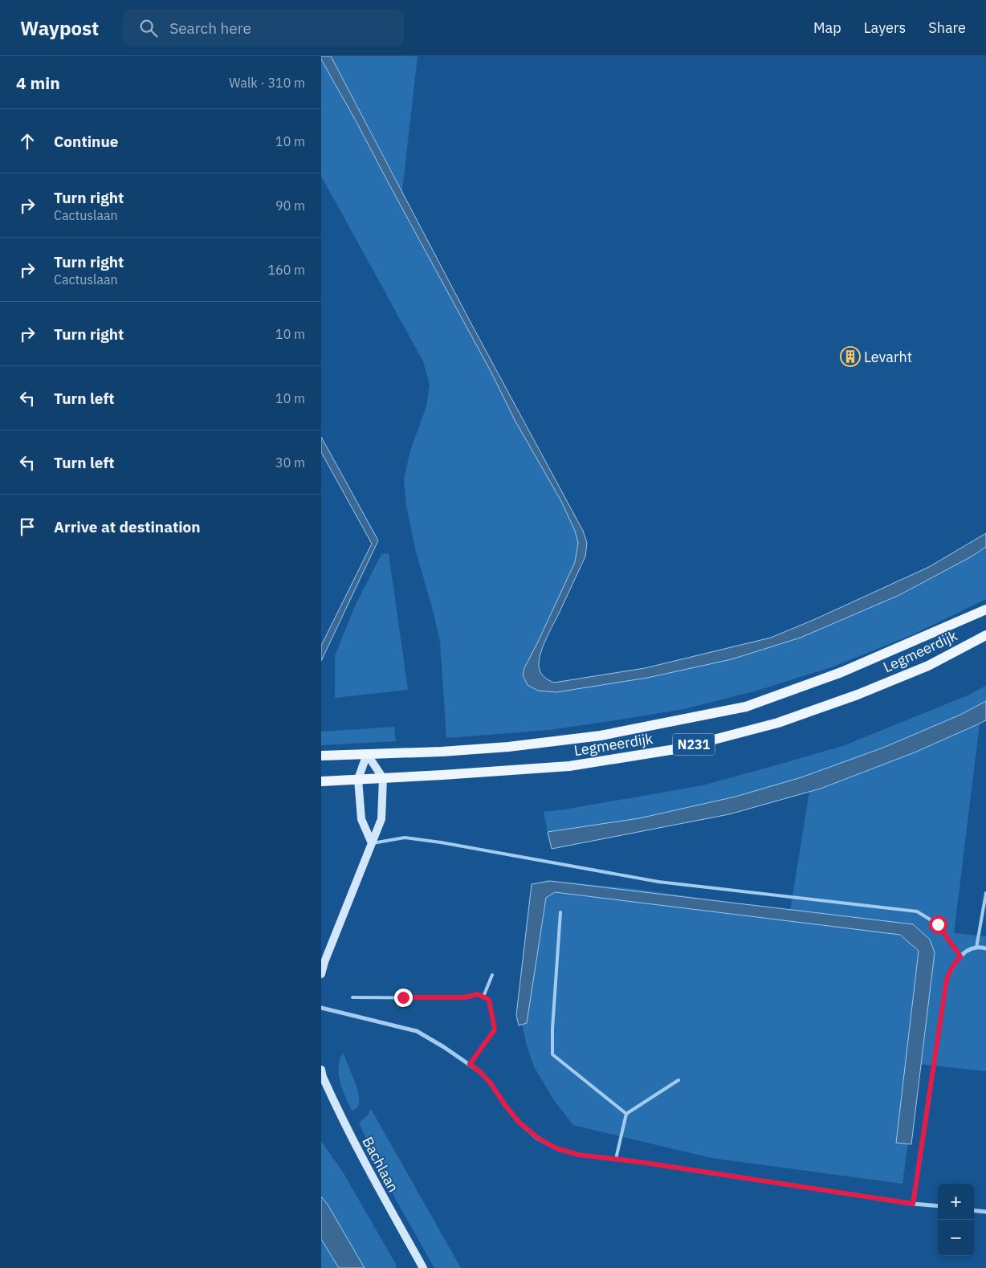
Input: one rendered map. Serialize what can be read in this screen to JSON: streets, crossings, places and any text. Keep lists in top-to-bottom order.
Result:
{
  "streets": {
    "main road": ["Legmeerdijk", "N231", "Bachlaan"]
  },
  "places": {
    "building": ["Levarht"]
  },
  "page": {
    "header": "Waypost",
    "search": "Search here",
    "nav": ["Map", "Layers", "Share"],
    "heading": ["4 min", "Walk · 310 m"],
    "list": [
      ["Continue", "10 m"],
      ["Turn right", "Cactuslaan", "90 m"],
      ["Turn right", "Cactuslaan", "160 m"],
      ["Turn right", "10 m"],
      ["Turn left", "10 m"],
      ["Turn left", "30 m"],
      "Arrive at destination"
    ],
    "map_buttons": ["+", "−"]
  }
}
